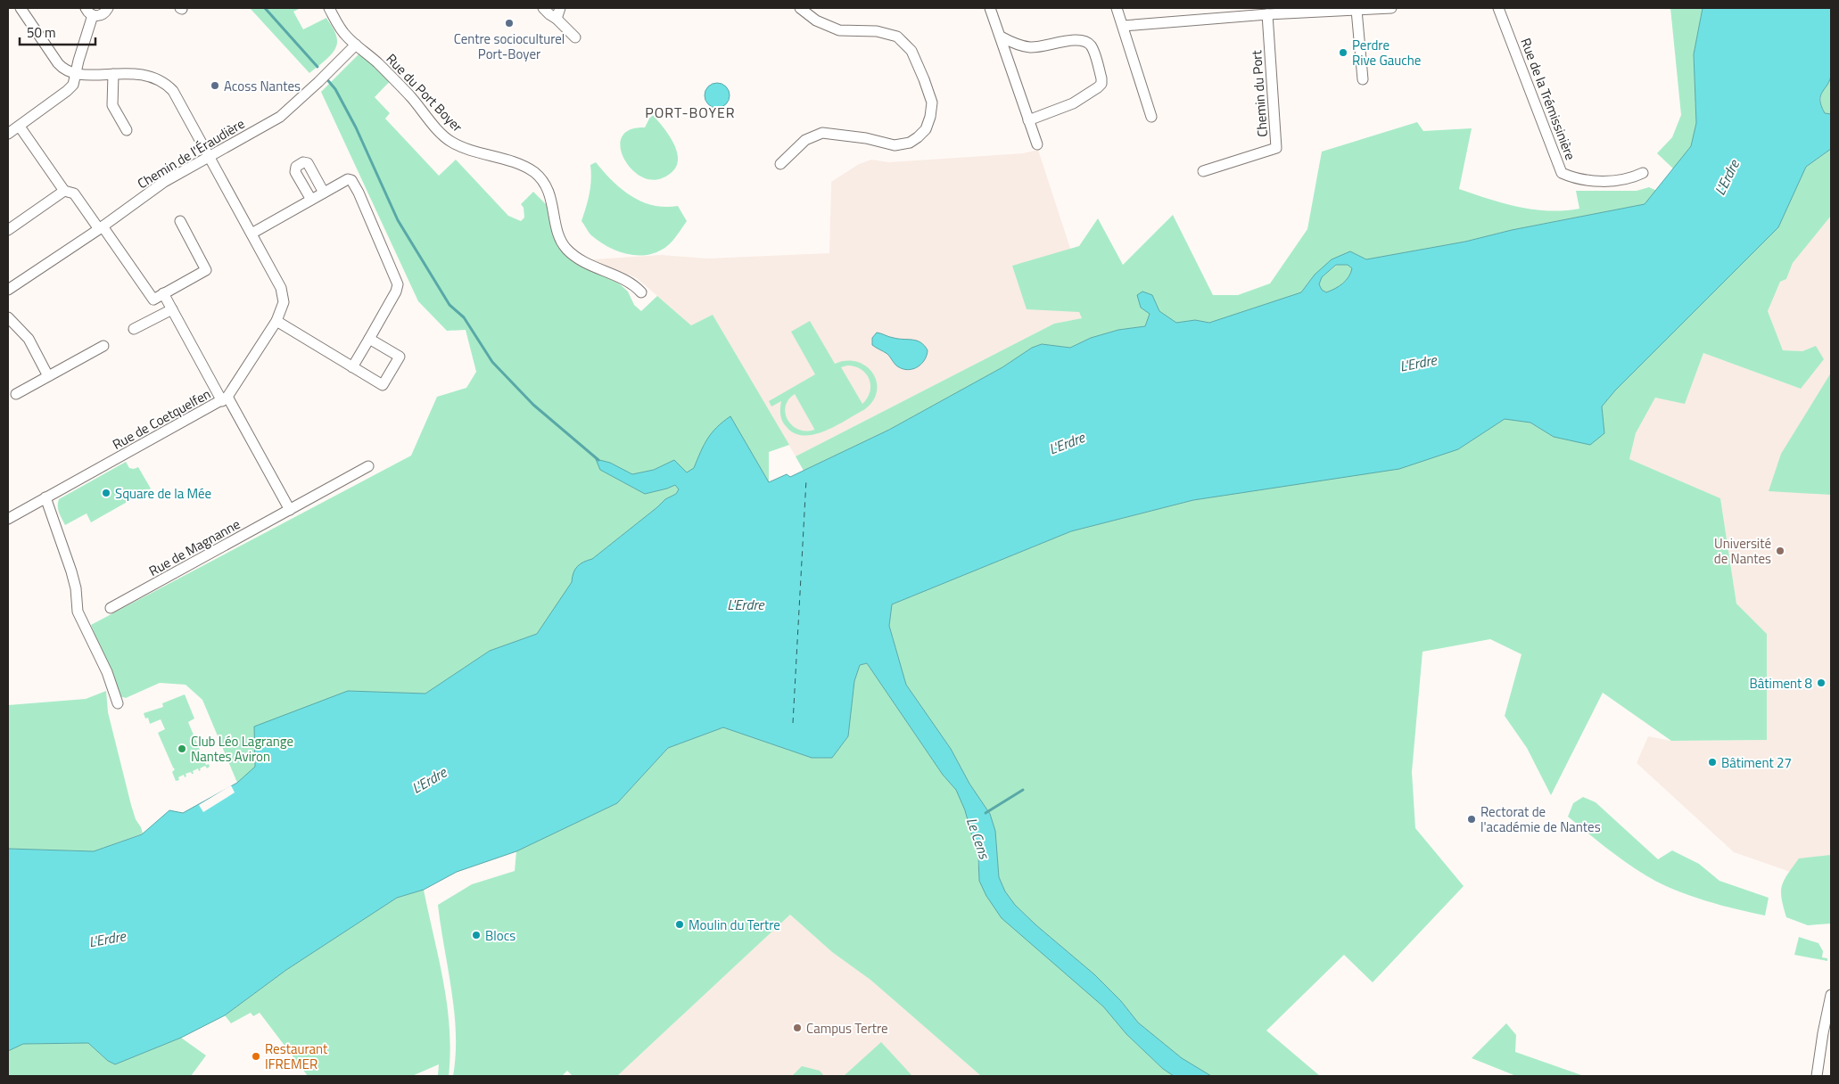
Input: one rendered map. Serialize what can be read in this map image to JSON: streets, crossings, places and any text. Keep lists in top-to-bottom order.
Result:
{
  "streets": {
    "street": [
      "Rue du Port Boyer",
      "Chemin du Port",
      "Rue de la Trémissinière",
      "Chemin de l'Éraudière",
      "Rue de Coetquelfen",
      "Rue de Magnanne"
    ]
  },
  "crossings": [
    ["Rue du Port Boyer", "Chemin de l'Éraudière"],
    ["Chemin de l'Éraudière", "Rue de Coetquelfen"]
  ],
  "districts": ["PORT-BOYER"],
  "water": ["L'Erdre", "Le Cens"],
  "places": [
    "Centre socioculturel Port-Boyer",
    "Perdre Rive Gauche",
    "Acoss Nantes",
    "Square de la Mée",
    "Université de Nantes",
    "Bâtiment 8",
    "Club Léo Lagrange Nantes Aviron",
    "Bâtiment 27",
    "Rectorat de l'académie de Nantes",
    "Moulin du Tertre",
    "Blocs",
    "Campus Tertre",
    "Restaurant IFREMER"
  ],
  "scale_bar": "50 m"
}
